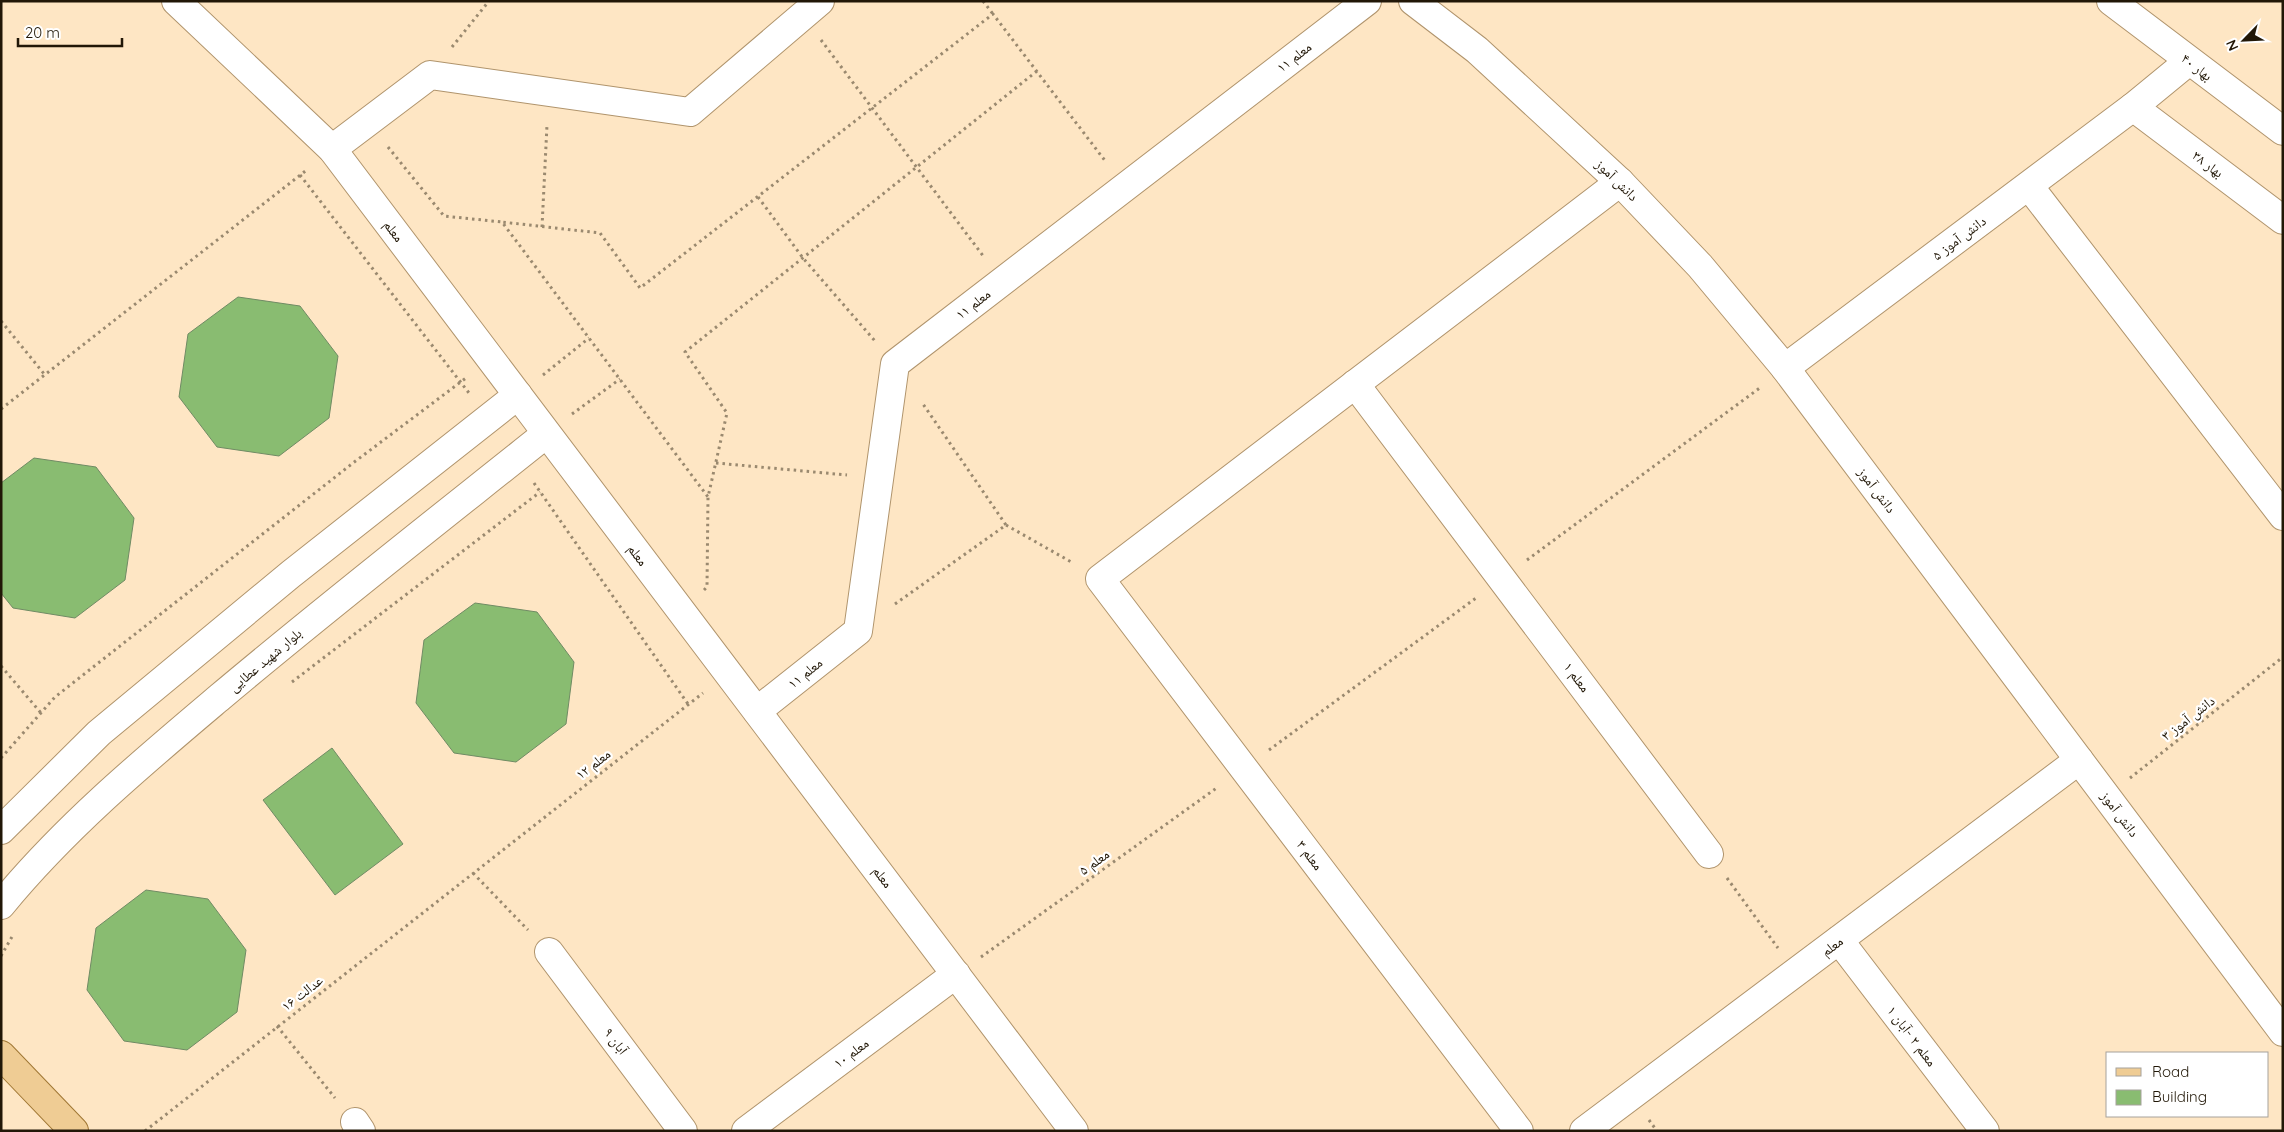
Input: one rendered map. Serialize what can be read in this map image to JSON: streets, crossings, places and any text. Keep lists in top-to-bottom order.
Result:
{
  "streets": {
    "street": [
      "معلم ۱۱",
      "بهار ۴۰",
      "بهار ۳۸",
      "دانش آموز",
      "معلم",
      "دانش آموز ۵",
      "بلوار شهید عطایی",
      "معلم ۱",
      "معلم ۳",
      "معلم ۲ -آبان ۱",
      "آبان ۹",
      "معلم ۱۰"
    ],
    "path": [
      "دانش آموز ۳",
      "معلم ۱۲",
      "معلم ۵",
      "عدالت ۱۶"
    ]
  },
  "crossings": [
    ["معلم ۱۱", "معلم"],
    ["بهار ۴۰", "دانش آموز ۵"],
    ["بهار ۳۸", "دانش آموز ۵"],
    ["دانش آموز", "معلم"],
    ["دانش آموز", "دانش آموز ۵"],
    ["دانش آموز", "دانش آموز ۳"],
    ["معلم", "بلوار شهید عطایی"],
    ["معلم", "معلم ۱۲"],
    ["معلم", "معلم ۵"],
    ["معلم", "معلم ۲ -آبان ۱"],
    ["معلم", "معلم ۱۰"],
    ["معلم ۱۲", "عدالت ۱۶"],
    ["معلم ۳", "معلم ۵"],
    ["معلم ۵", "معلم ۱۰"]
  ],
  "legend": ["Road", "Building"],
  "scale_bar": "20 m",
  "north": "bottom left"
}
